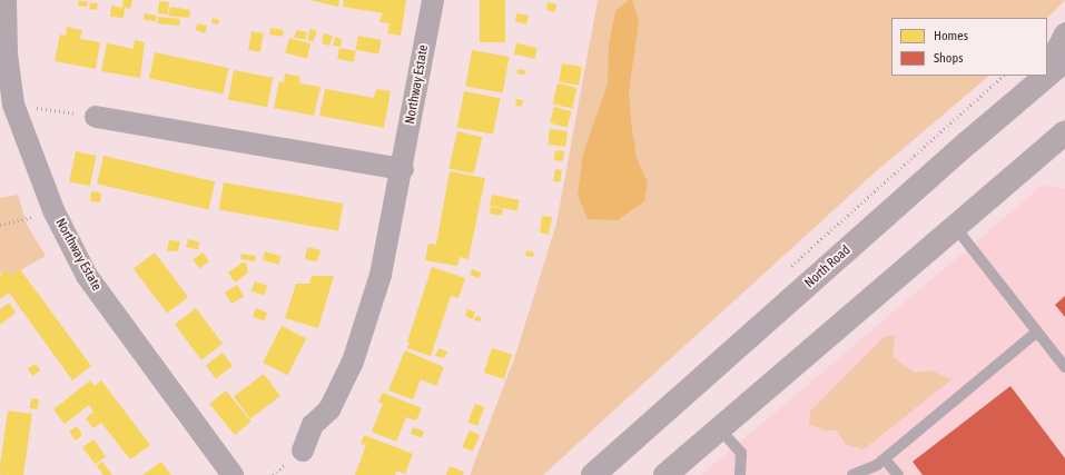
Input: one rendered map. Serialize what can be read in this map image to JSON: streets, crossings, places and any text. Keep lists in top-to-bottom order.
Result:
{
  "streets": {
    "main road": ["North Road"],
    "street": ["Northway Estate"]
  },
  "legend": ["Homes", "Shops"]
}
